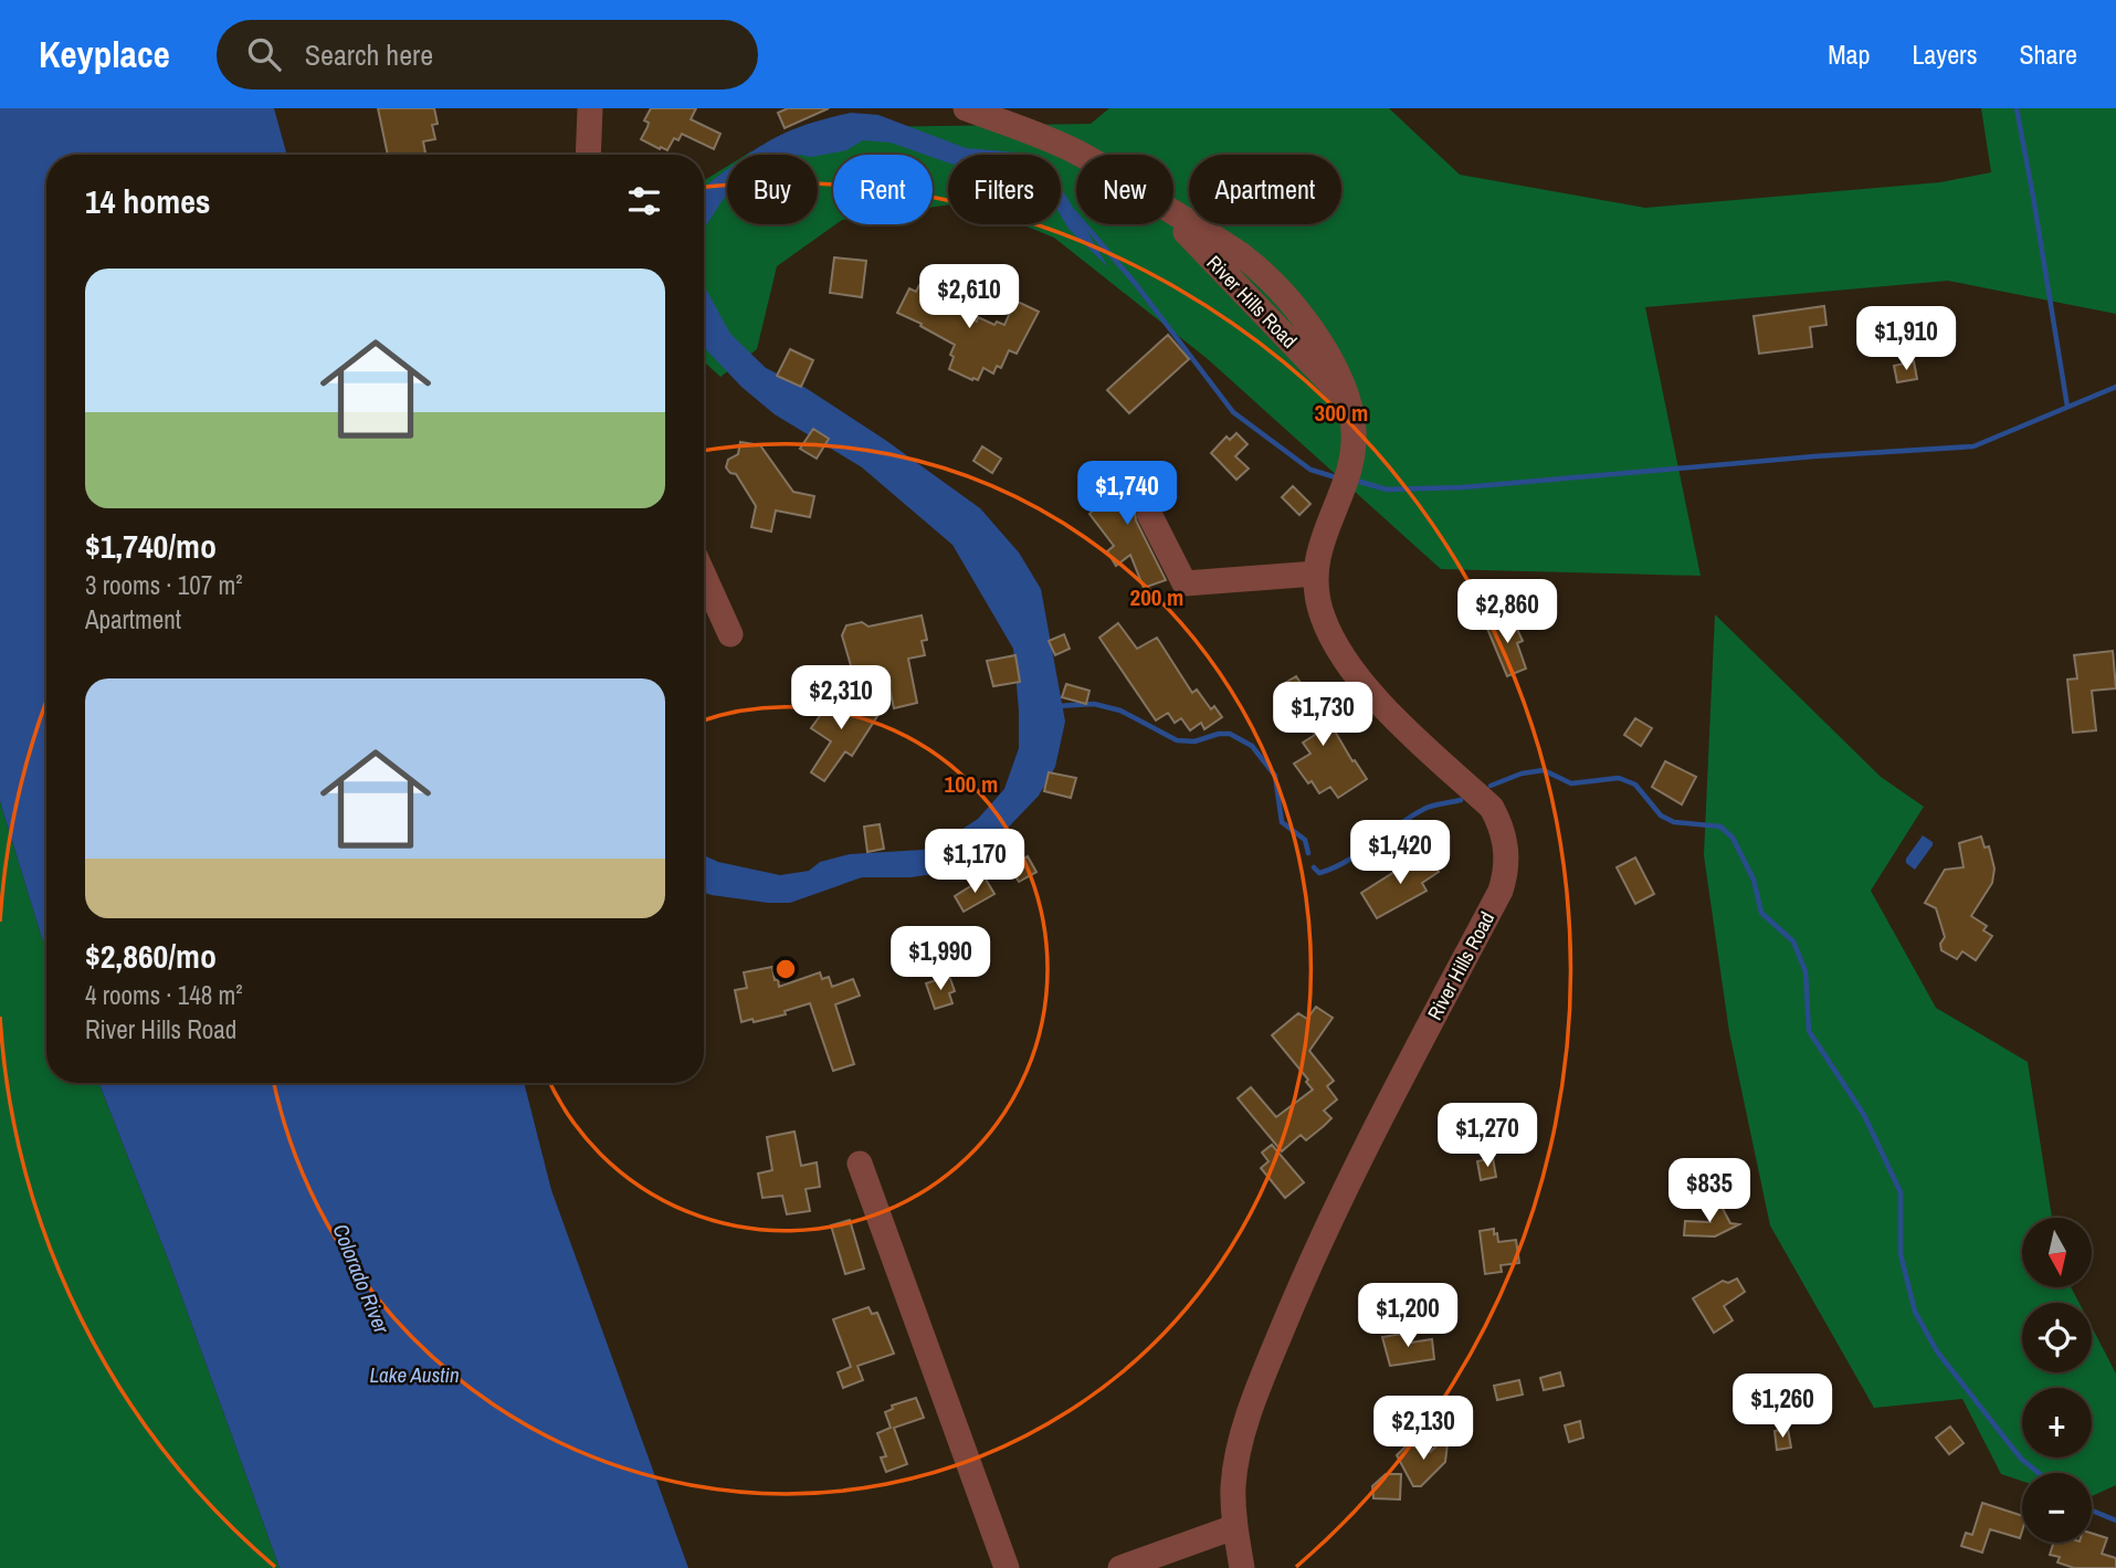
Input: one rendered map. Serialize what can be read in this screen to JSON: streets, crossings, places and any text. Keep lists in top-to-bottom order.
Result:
{
  "streets": {
    "street": ["River Hills Road"]
  },
  "water": ["Colorado River", "Lake Austin"],
  "north": "bottom",
  "page": {
    "header": "Keyplace",
    "search": "Search here",
    "nav": ["Map", "Layers", "Share"],
    "chip": [
      "Buy",
      "Rent",
      "Filters",
      "New",
      "Apartment"
    ],
    "heading": "14 homes",
    "list": [
      {
        "name": "$1,740/mo",
        "note": "3 rooms · 107 m² · Apartment"
      },
      {
        "name": "$2,860/mo",
        "note": "4 rooms · 148 m² · River Hills Road"
      }
    ],
    "price": [
      "$2,610",
      "$1,910",
      "$1,740",
      "$2,860",
      "$2,310",
      "$1,730",
      "$1,420",
      "$1,170",
      "$1,990",
      "$1,270",
      "$835",
      "$1,200",
      "$1,260",
      "$2,130"
    ],
    "map_buttons": ["+", "−"]
  },
  "rings": ["300 m", "200 m", "100 m"]
}
